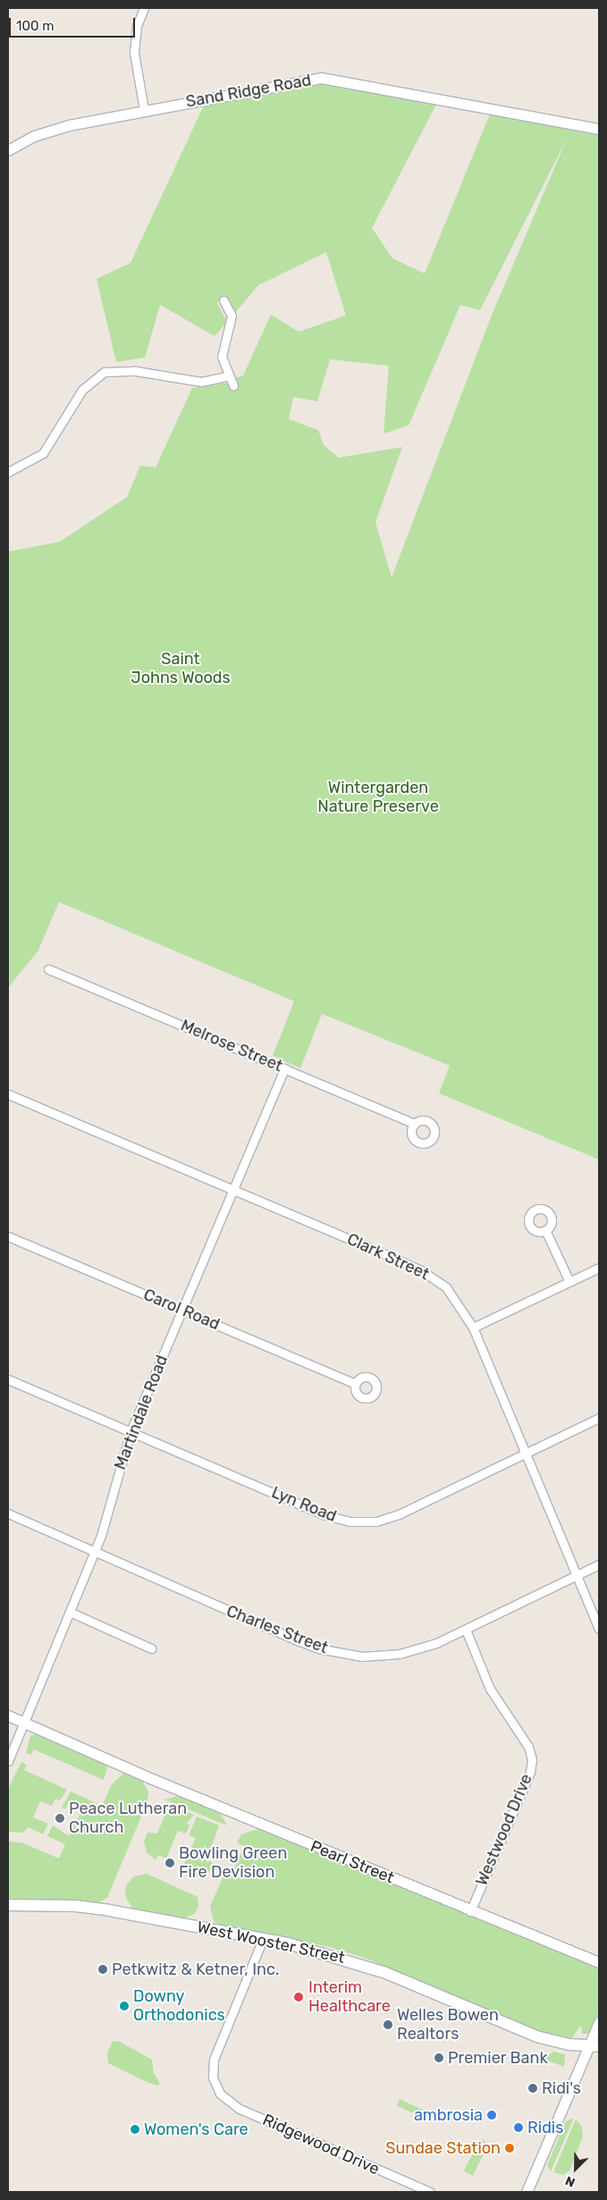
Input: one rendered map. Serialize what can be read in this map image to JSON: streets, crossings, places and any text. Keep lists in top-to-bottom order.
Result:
{
  "streets": {
    "main road": ["West Wooster Street"],
    "street": [
      "Sand Ridge Road",
      "Melrose Street",
      "Clark Street",
      "Carol Road",
      "Martindale Road",
      "Lyn Road",
      "Charles Street",
      "Westwood Drive",
      "Pearl Street",
      "Ridgewood Drive"
    ]
  },
  "crossings": [
    ["Melrose Street", "Martindale Road"],
    ["Clark Street", "Martindale Road"],
    ["Clark Street", "Lyn Road"],
    ["Clark Street", "Charles Street"],
    ["Carol Road", "Martindale Road"],
    ["Martindale Road", "Lyn Road"],
    ["Martindale Road", "Charles Street"],
    ["Martindale Road", "Pearl Street"],
    ["Charles Street", "Westwood Drive"],
    ["Westwood Drive", "Pearl Street"],
    ["West Wooster Street", "Ridgewood Drive"]
  ],
  "parks": ["Saint Johns Woods", "Wintergarden Nature Preserve"],
  "places": [
    "Peace Lutheran Church",
    "Bowling Green Fire Devision",
    "Petkwitz & Ketner, Inc.",
    "Interim Healthcare",
    "Downy Orthodonics",
    "Welles Bowen Realtors",
    "Premier Bank",
    "Ridi's",
    "ambrosia",
    "Ridis",
    "Women's Care",
    "Sundae Station"
  ],
  "scale_bar": "100 m",
  "north": "bottom left"
}
